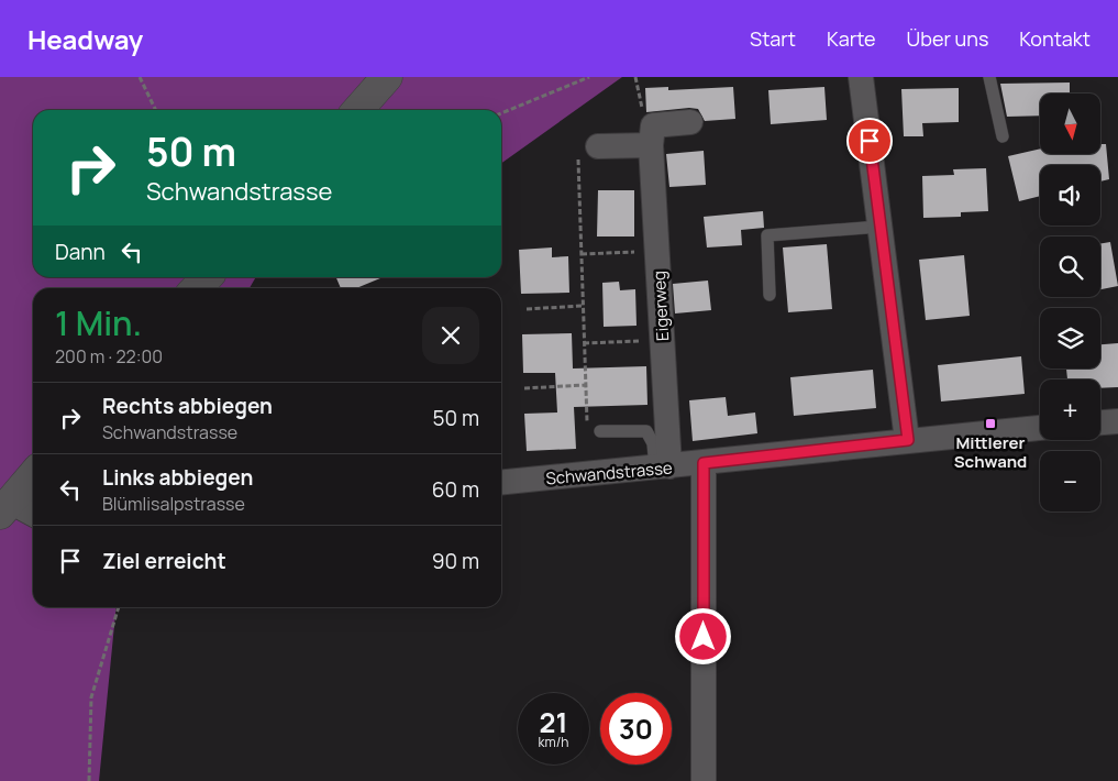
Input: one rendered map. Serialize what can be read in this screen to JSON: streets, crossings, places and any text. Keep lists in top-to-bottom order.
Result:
{
  "streets": {
    "street": ["Eigerweg", "Schwandstrasse"]
  },
  "crossings": [
    ["Eigerweg", "Schwandstrasse"]
  ],
  "places": {
    "transit": ["Mittlerer Schwand"]
  },
  "north": "bottom",
  "page": {
    "header": "Headway",
    "nav": [
      "Start",
      "Karte",
      "Über uns",
      "Kontakt"
    ],
    "map_buttons": ["+", "−"],
    "turn": ["50 m", "Schwandstrasse"],
    "then": "Dann",
    "heading": ["1 Min.", "200 m · 22:00"],
    "list": [
      {
        "name": "Rechts abbiegen",
        "note": "Schwandstrasse",
        "value": "50 m"
      },
      {
        "name": "Links abbiegen",
        "note": "Blümlisalpstrasse",
        "value": "60 m"
      },
      {
        "name": "Ziel erreicht",
        "value": "90 m"
      }
    ],
    "speed": "21 km/h",
    "limit": "30"
  }
}
